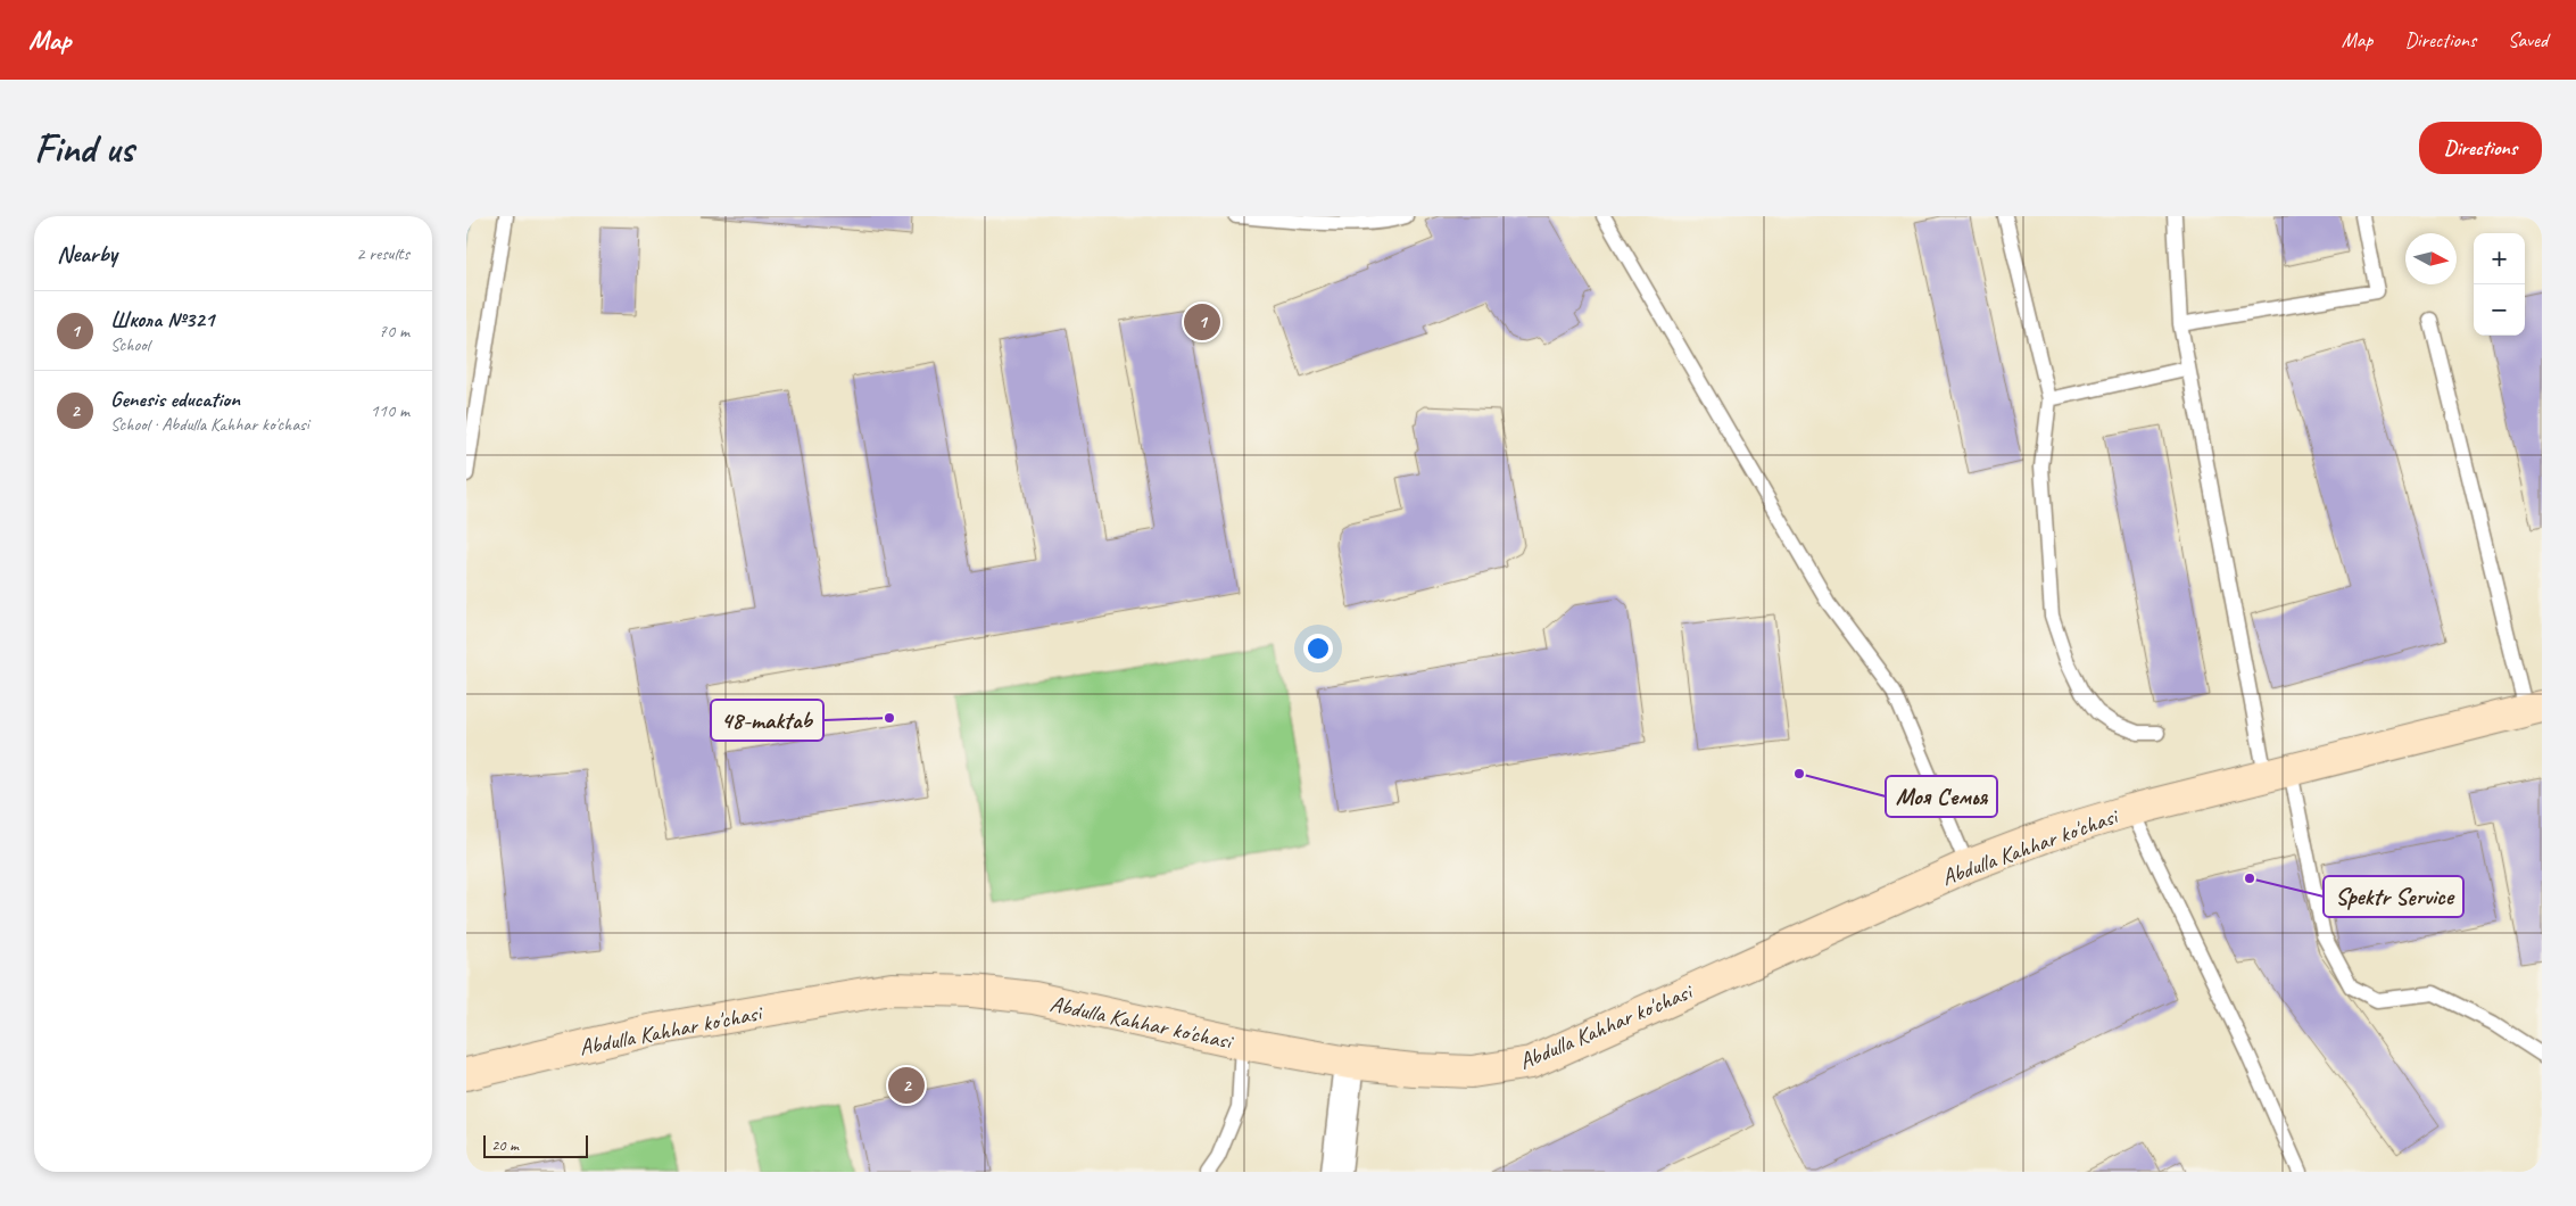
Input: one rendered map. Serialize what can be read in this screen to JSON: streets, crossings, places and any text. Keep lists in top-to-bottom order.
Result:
{
  "streets": {
    "street": ["Abdulla Kahhar ko'chasi"]
  },
  "places": ["48-maktab", "Моя Семья", "Spektr Service"],
  "scale_bar": "20 m",
  "north": "right",
  "page": {
    "header": "Map",
    "nav": ["Map", "Directions", "Saved"],
    "buttons": "Directions",
    "title": "Find us",
    "heading": ["Nearby", "2 results"],
    "map_buttons": ["+", "−"],
    "list": [
      {
        "mark": "1",
        "name": "Школа №321",
        "note": "School",
        "value": "70 m"
      },
      {
        "mark": "2",
        "name": "Genesis education",
        "note": "School · Abdulla Kahhar ko'chasi",
        "value": "110 m"
      }
    ],
    "pins": ["1", "2"],
    "scale": "20 m"
  }
}
